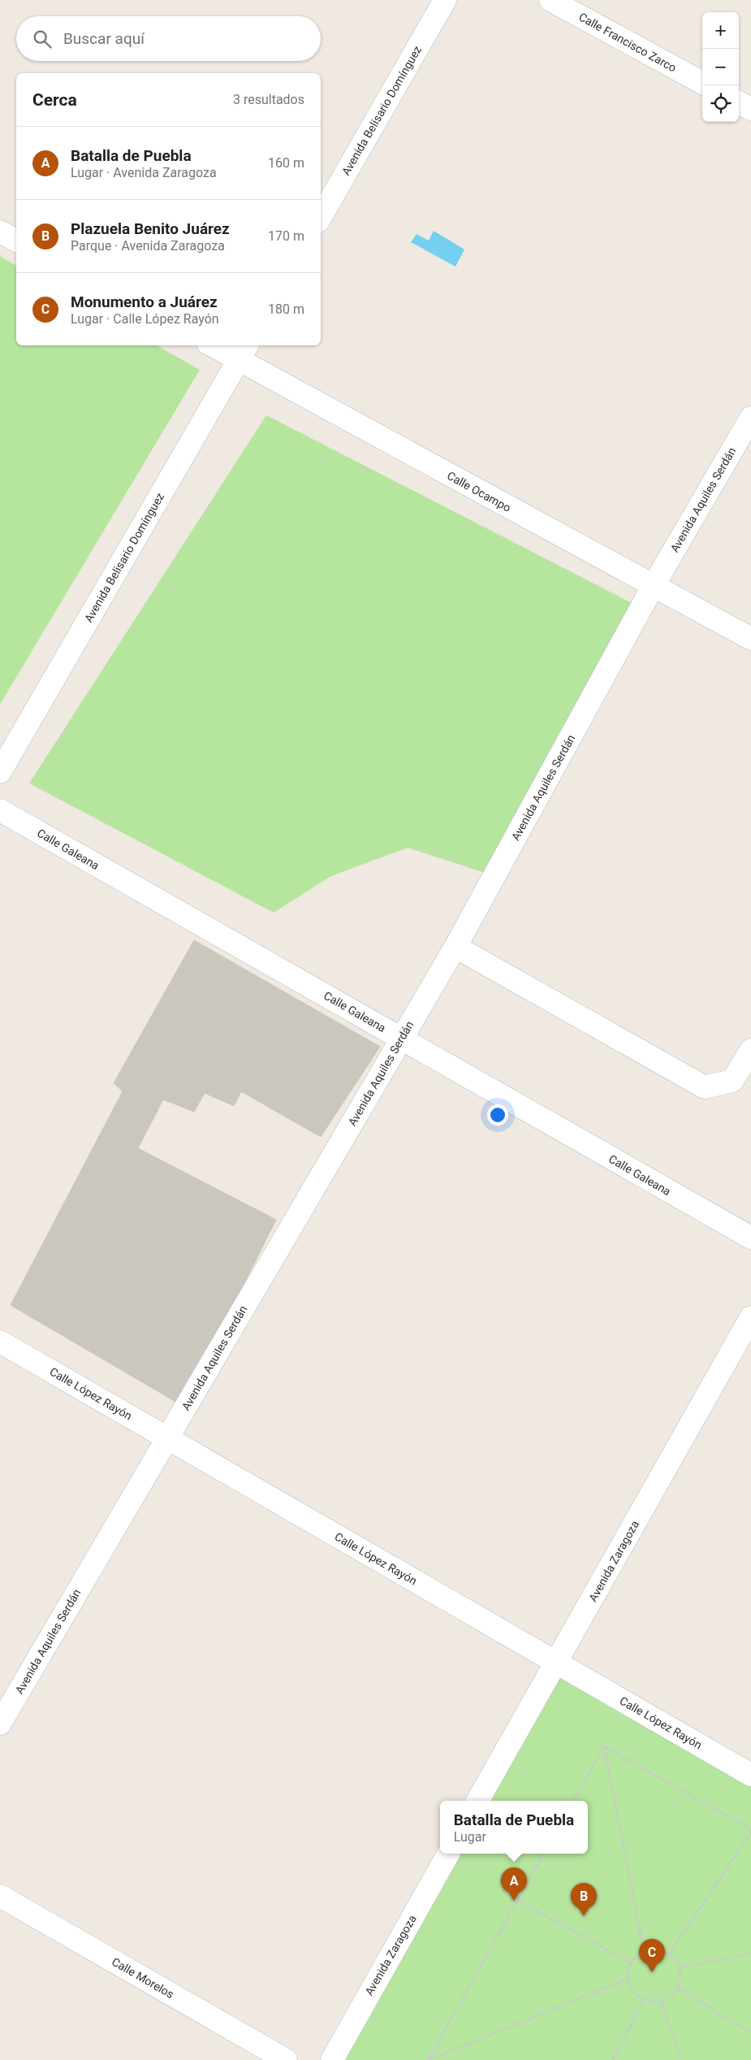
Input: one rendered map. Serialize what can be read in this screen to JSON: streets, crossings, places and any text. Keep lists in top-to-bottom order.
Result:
{
  "streets": {
    "street": [
      "Calle Francisco Zarco",
      "Avenida Belisario Domínguez",
      "Calle Ocampo",
      "Avenida Aquiles Serdán",
      "Calle Galeana",
      "Calle López Rayón",
      "Avenida Zaragoza",
      "Calle Morelos"
    ]
  },
  "crossings": [
    ["Avenida Belisario Domínguez", "Calle Ocampo"],
    ["Calle Ocampo", "Avenida Aquiles Serdán"],
    ["Avenida Aquiles Serdán", "Calle Galeana"],
    ["Avenida Aquiles Serdán", "Calle López Rayón"],
    ["Calle López Rayón", "Avenida Zaragoza"]
  ],
  "page": {
    "map_buttons": ["+", "−"],
    "search": "Buscar aquí",
    "heading": ["Cerca", "3 resultados"],
    "list": [
      {
        "mark": "A",
        "name": "Batalla de Puebla",
        "note": "Lugar · Avenida Zaragoza",
        "value": "160 m"
      },
      {
        "mark": "B",
        "name": "Plazuela Benito Juárez",
        "note": "Parque · Avenida Zaragoza",
        "value": "170 m"
      },
      {
        "mark": "C",
        "name": "Monumento a Juárez",
        "note": "Lugar · Calle López Rayón",
        "value": "180 m"
      }
    ],
    "popup": ["Batalla de Puebla", "Lugar"],
    "pins": ["A", "B", "C"]
  }
}
